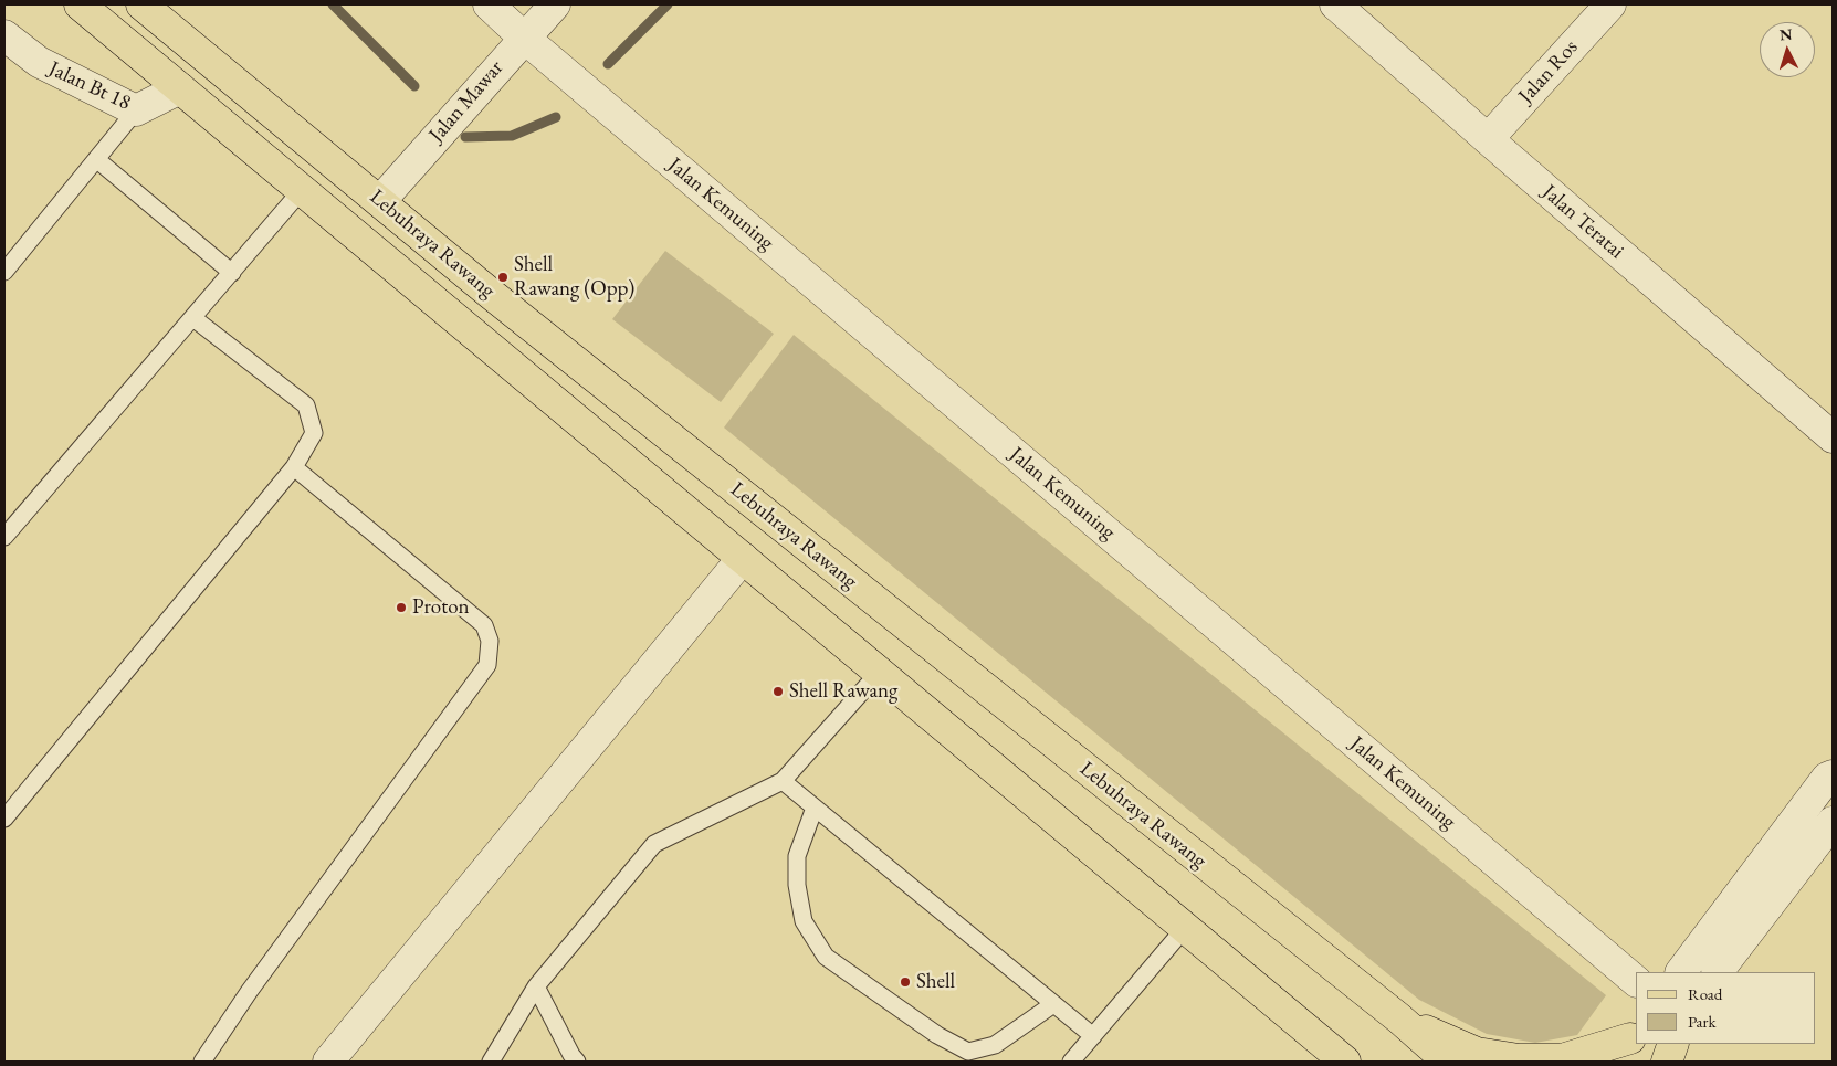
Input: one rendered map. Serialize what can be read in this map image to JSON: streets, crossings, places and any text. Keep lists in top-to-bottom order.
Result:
{
  "streets": {
    "main road": ["Lebuhraya Rawang"],
    "street": [
      "Jalan Ros",
      "Jalan Bt 18",
      "Jalan Mawar",
      "Jalan Kemuning",
      "Jalan Teratai"
    ]
  },
  "crossings": [
    ["Jalan Ros", "Jalan Teratai"],
    ["Jalan Bt 18", "Lebuhraya Rawang"],
    ["Jalan Mawar", "Jalan Kemuning"],
    ["Jalan Mawar", "Lebuhraya Rawang"]
  ],
  "places": [
    "Shell Rawang (Opp)",
    "Proton",
    "Shell Rawang",
    "Shell"
  ],
  "legend": ["Road", "Park"],
  "north": "top"
}
